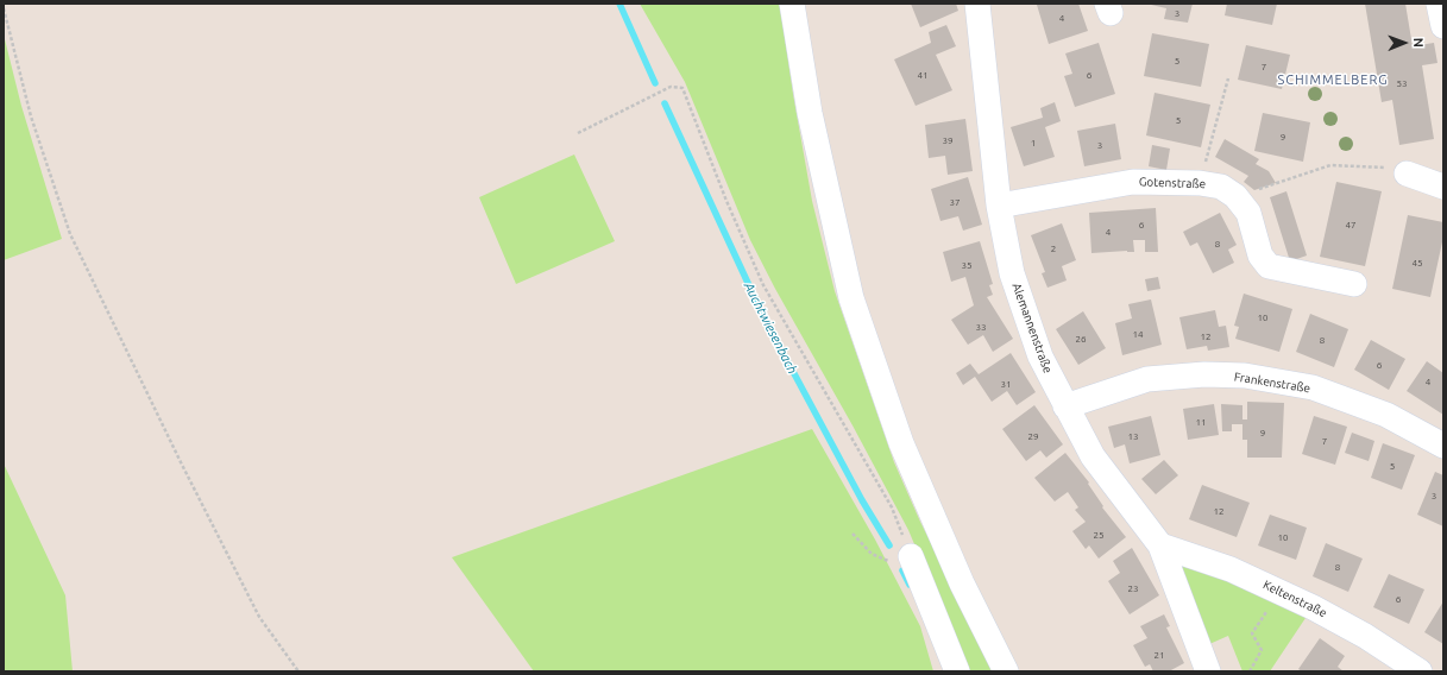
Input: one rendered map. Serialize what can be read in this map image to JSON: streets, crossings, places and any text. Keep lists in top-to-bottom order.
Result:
{
  "streets": {
    "street": [
      "Gotenstraße",
      "Alemannenstraße",
      "Frankenstraße",
      "Keltenstraße"
    ]
  },
  "crossings": [
    ["Gotenstraße", "Alemannenstraße"],
    ["Alemannenstraße", "Frankenstraße"],
    ["Alemannenstraße", "Keltenstraße"]
  ],
  "districts": ["SCHIMMELBERG"],
  "water": ["Auchtwiesenbach"],
  "house_numbers": [
    "3",
    "4",
    "5",
    "7",
    "41",
    "6",
    "53",
    "5",
    "9",
    "39",
    "1",
    "3",
    "37",
    "6",
    "47",
    "4",
    "8",
    "2",
    "45",
    "35",
    "10",
    "33",
    "14",
    "12",
    "26",
    "8",
    "6",
    "4",
    "31",
    "11",
    "9",
    "29",
    "13",
    "7",
    "5",
    "3",
    "12",
    "25",
    "10",
    "8",
    "23",
    "6",
    "21"
  ],
  "north": "right"
}
